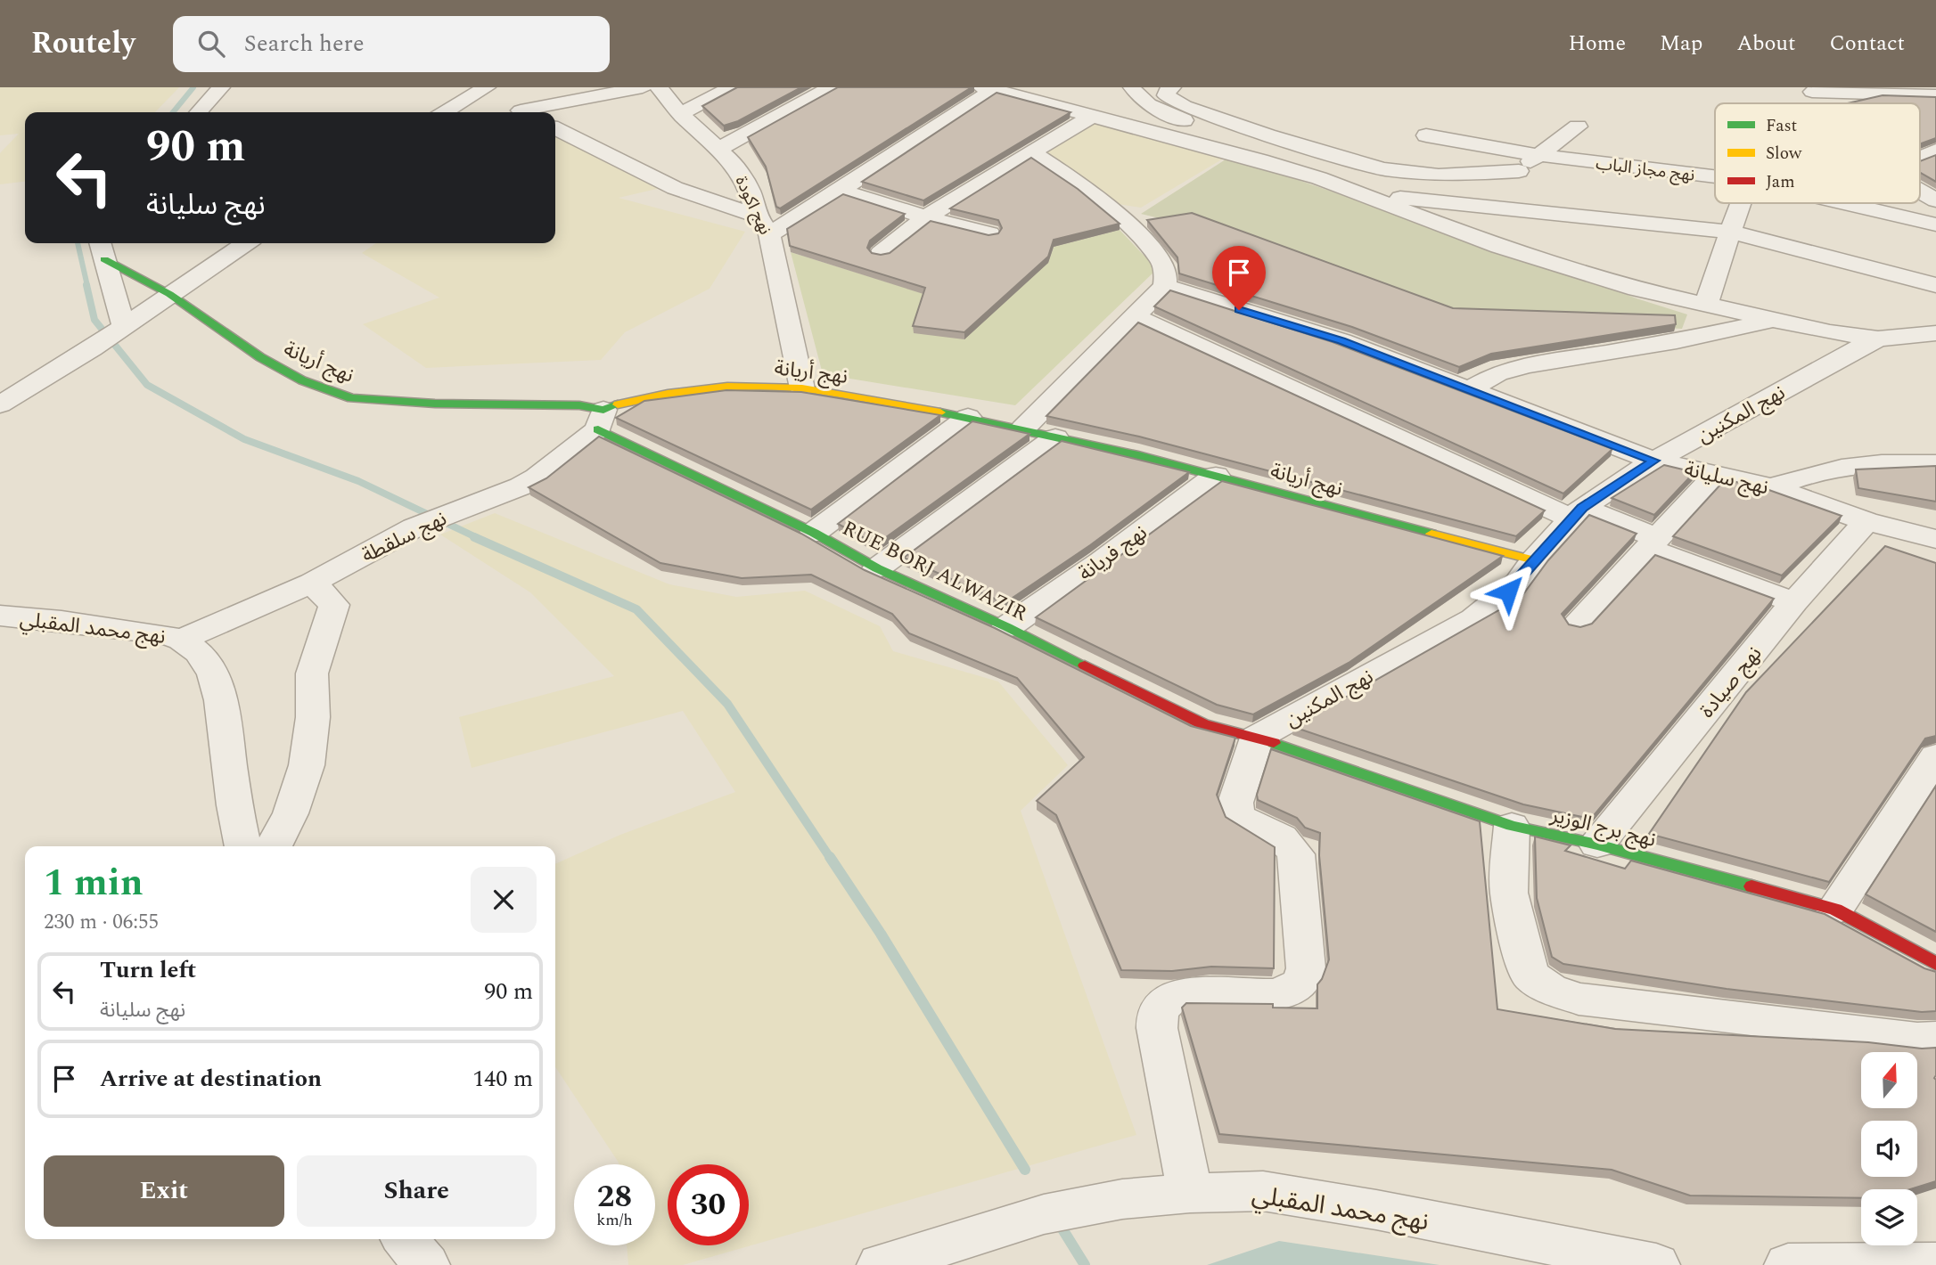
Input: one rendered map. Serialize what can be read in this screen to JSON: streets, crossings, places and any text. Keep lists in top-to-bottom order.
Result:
{
  "streets": {
    "street": [
      "نهج مجاز الباب",
      "نهج اكودة",
      "نهج أريانة",
      "نهج المكنين",
      "نهج سليانة",
      "نهج سلقطة",
      "نهج فريانة",
      "RUE BORJ ALWAZIR",
      "نهج محمد المقبلي",
      "نهج صيادة",
      "نهج برج الوزير"
    ]
  },
  "crossings": [
    ["نهج اكودة", "نهج أريانة"],
    ["نهج أريانة", "نهج المكنين"],
    ["نهج أريانة", "نهج سلقطة"],
    ["نهج أريانة", "نهج فريانة"],
    ["نهج أريانة", "RUE BORJ ALWAZIR"],
    ["نهج المكنين", "نهج سليانة"],
    ["نهج المكنين", "RUE BORJ ALWAZIR"],
    ["نهج المكنين", "نهج برج الوزير"],
    ["نهج سليانة", "نهج صيادة"],
    ["نهج سلقطة", "RUE BORJ ALWAZIR"],
    ["نهج سلقطة", "نهج محمد المقبلي"],
    ["نهج فريانة", "RUE BORJ ALWAZIR"],
    ["RUE BORJ ALWAZIR", "نهج برج الوزير"],
    ["نهج صيادة", "نهج برج الوزير"]
  ],
  "legend": ["Fast", "Slow", "Jam"],
  "north": "top",
  "page": {
    "header": "Routely",
    "search": "Search here",
    "nav": [
      "Home",
      "Map",
      "About",
      "Contact"
    ],
    "turn": ["90 m", "نهج سليانة"],
    "heading": ["1 min", "230 m · 06:55"],
    "list": [
      {
        "name": "Turn left",
        "note": "نهج سليانة",
        "value": "90 m"
      },
      {
        "name": "Arrive at destination",
        "value": "140 m"
      }
    ],
    "buttons": ["Exit", "Share"],
    "speed": "28 km/h",
    "limit": "30"
  }
}
